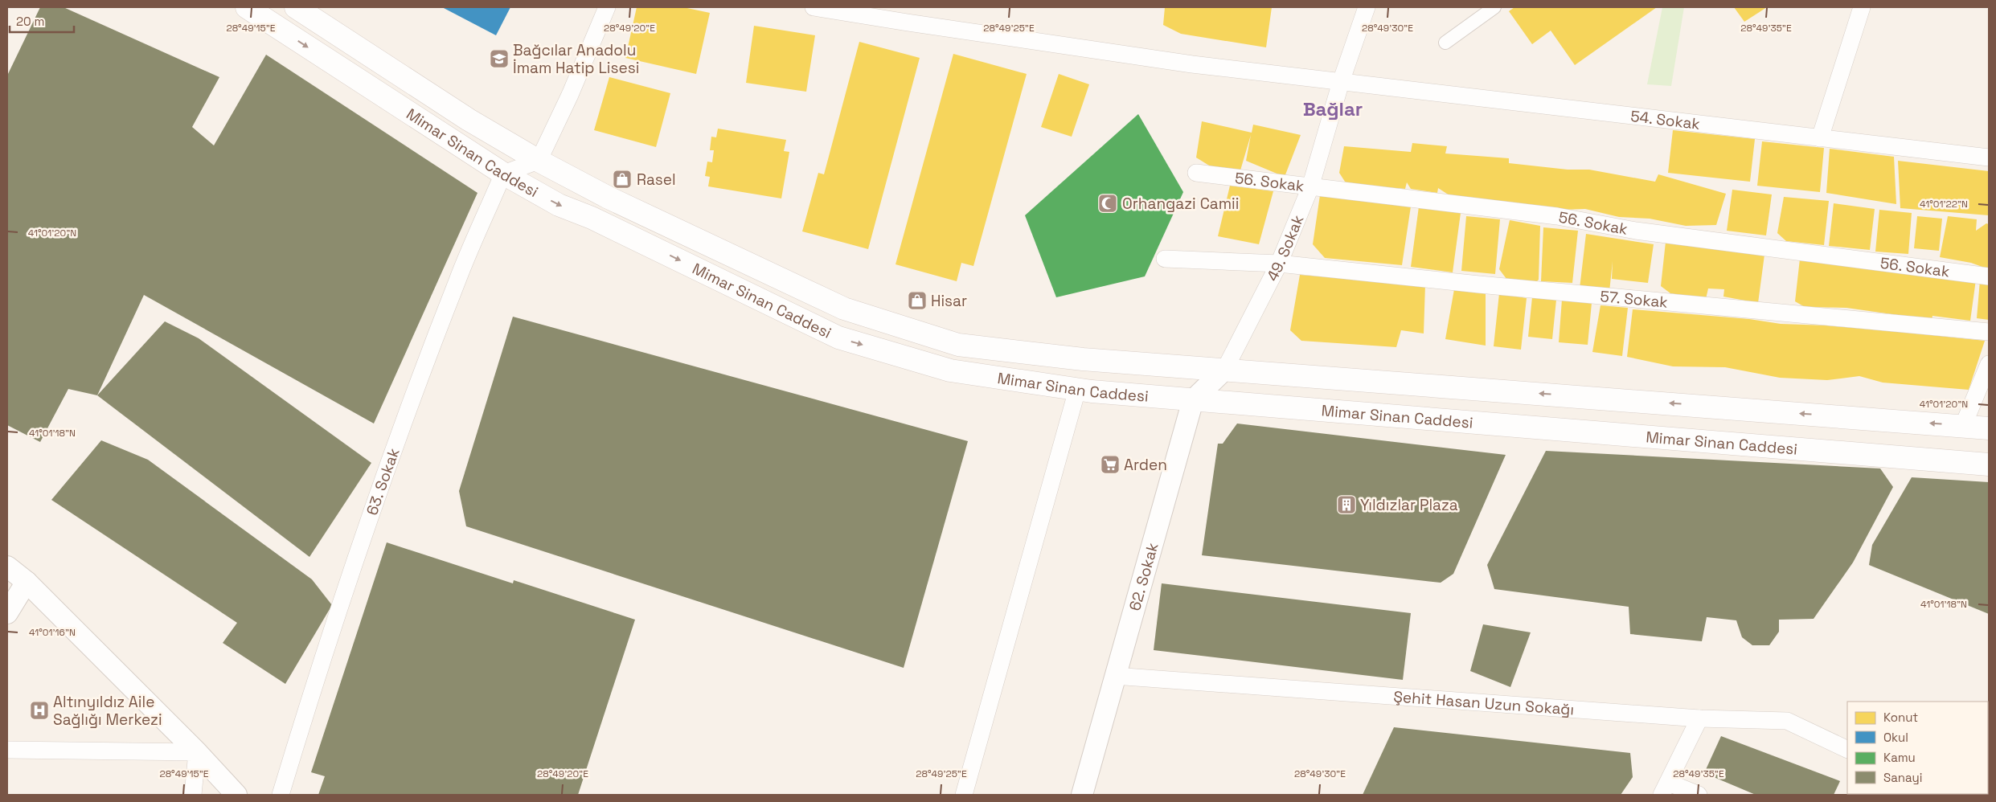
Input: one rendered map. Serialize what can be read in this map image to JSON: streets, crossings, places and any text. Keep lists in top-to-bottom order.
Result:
{
  "streets": {
    "main road": ["Mimar Sinan Caddesi"],
    "street": [
      "54. Sokak",
      "56. Sokak",
      "49. Sokak",
      "57. Sokak",
      "63. Sokak",
      "62. Sokak",
      "Şehit Hasan Uzun Sokağı"
    ]
  },
  "crossings": [
    ["54. Sokak", "49. Sokak"],
    ["Mimar Sinan Caddesi", "49. Sokak"],
    ["Mimar Sinan Caddesi", "63. Sokak"],
    ["Mimar Sinan Caddesi", "62. Sokak"],
    ["56. Sokak", "49. Sokak"],
    ["49. Sokak", "57. Sokak"],
    ["49. Sokak", "62. Sokak"],
    ["62. Sokak", "Şehit Hasan Uzun Sokağı"]
  ],
  "districts": ["Bağlar"],
  "places": {
    "school or university": ["Bağcılar Anadolu İmam Hatip Lisesi"],
    "shop": ["Rasel", "Hisar"],
    "mosque": ["Orhangazi Camii"],
    "supermarket": ["Arden"],
    "building": ["Yıldızlar Plaza"],
    "hospital": ["Altınyıldız Aile Sağlığı Merkezi"]
  },
  "legend": [
    "Konut",
    "Okul",
    "Kamu",
    "Sanayi"
  ],
  "scale_bar": "20 m",
  "coordinates": [
    "28°49'15\"E",
    "28°49'20\"E",
    "28°49'25\"E",
    "28°49'30\"E",
    "28°49'35\"E",
    "41°01'22\"N",
    "41°01'20\"N",
    "41°01'18\"N",
    "41°01'16\"N"
  ]
}
